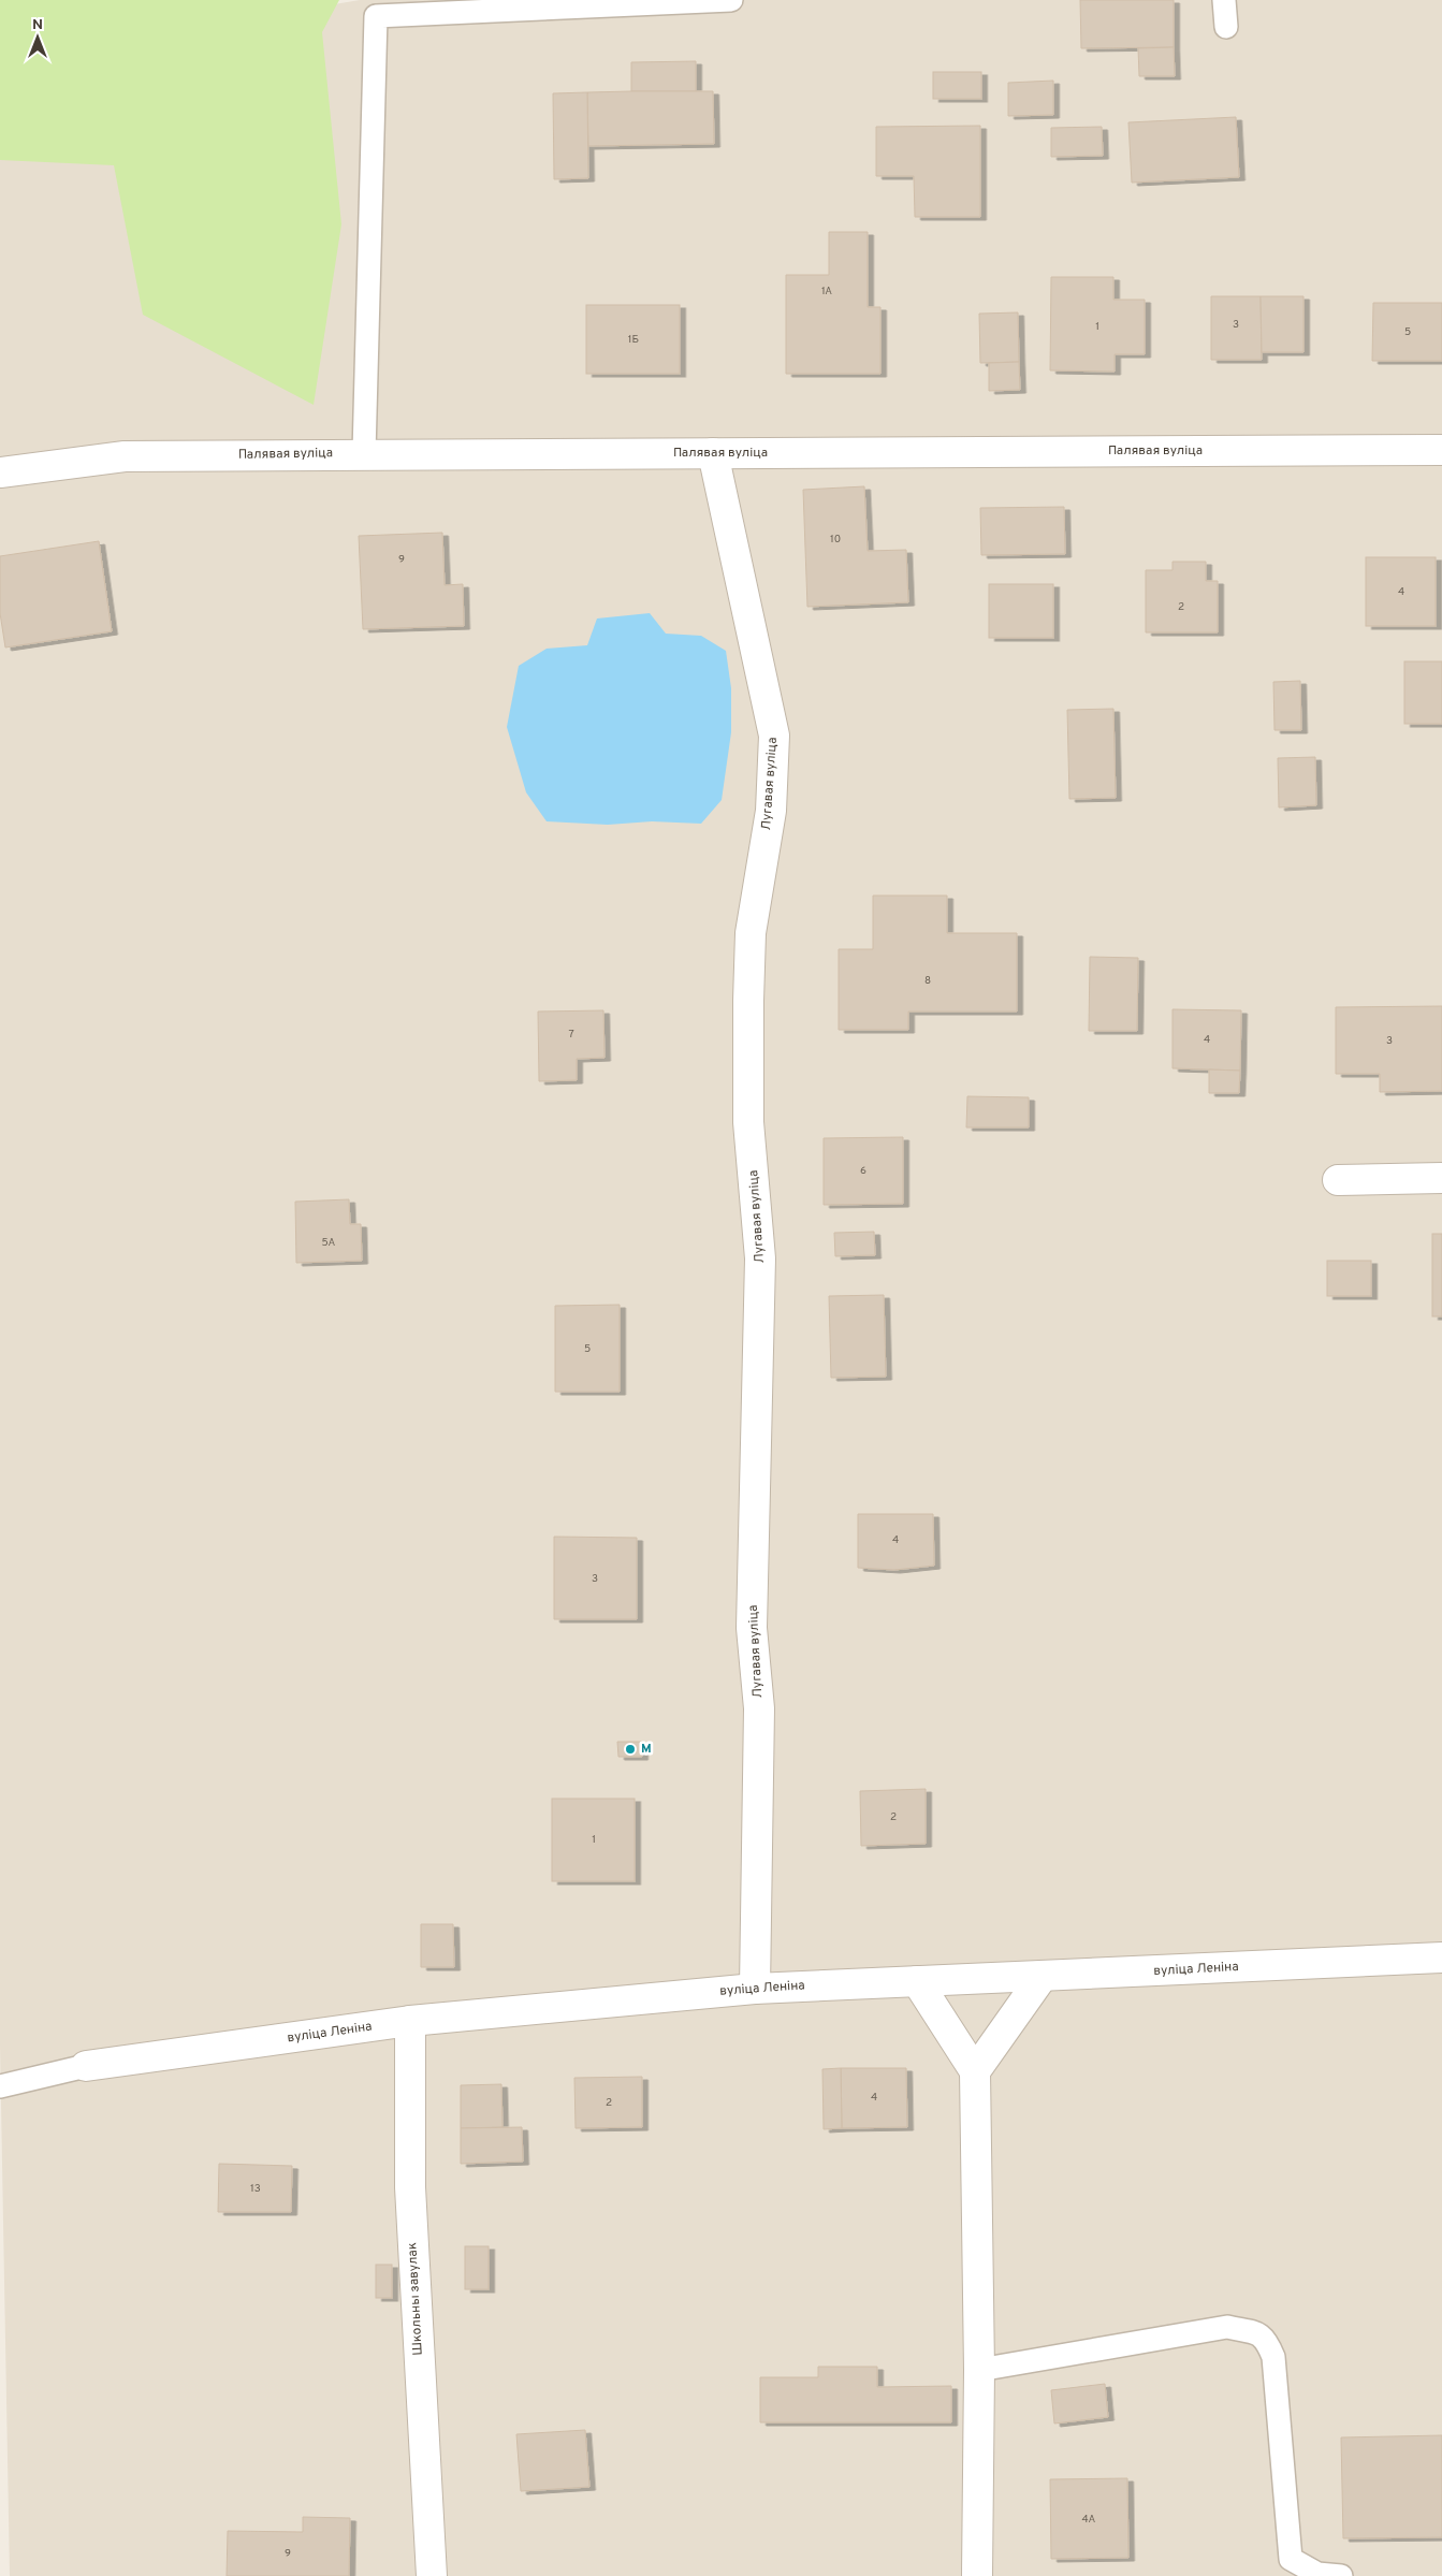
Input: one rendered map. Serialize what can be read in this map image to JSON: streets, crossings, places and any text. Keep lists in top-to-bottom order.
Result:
{
  "streets": {
    "street": [
      "Палявая вуліца",
      "Лугавая вуліца",
      "вуліца Леніна",
      "Школьны завулак"
    ]
  },
  "crossings": [
    ["Палявая вуліца", "Лугавая вуліца"],
    ["Лугавая вуліца", "вуліца Леніна"],
    ["вуліца Леніна", "Школьны завулак"]
  ],
  "places": ["M"],
  "house_numbers": [
    "1А",
    "3",
    "1",
    "5",
    "1Б",
    "10",
    "9",
    "4",
    "2",
    "8",
    "7",
    "4",
    "3",
    "6",
    "5А",
    "5",
    "4",
    "3",
    "2",
    "1",
    "4",
    "2",
    "13",
    "4А",
    "9"
  ],
  "north": "top"
}
